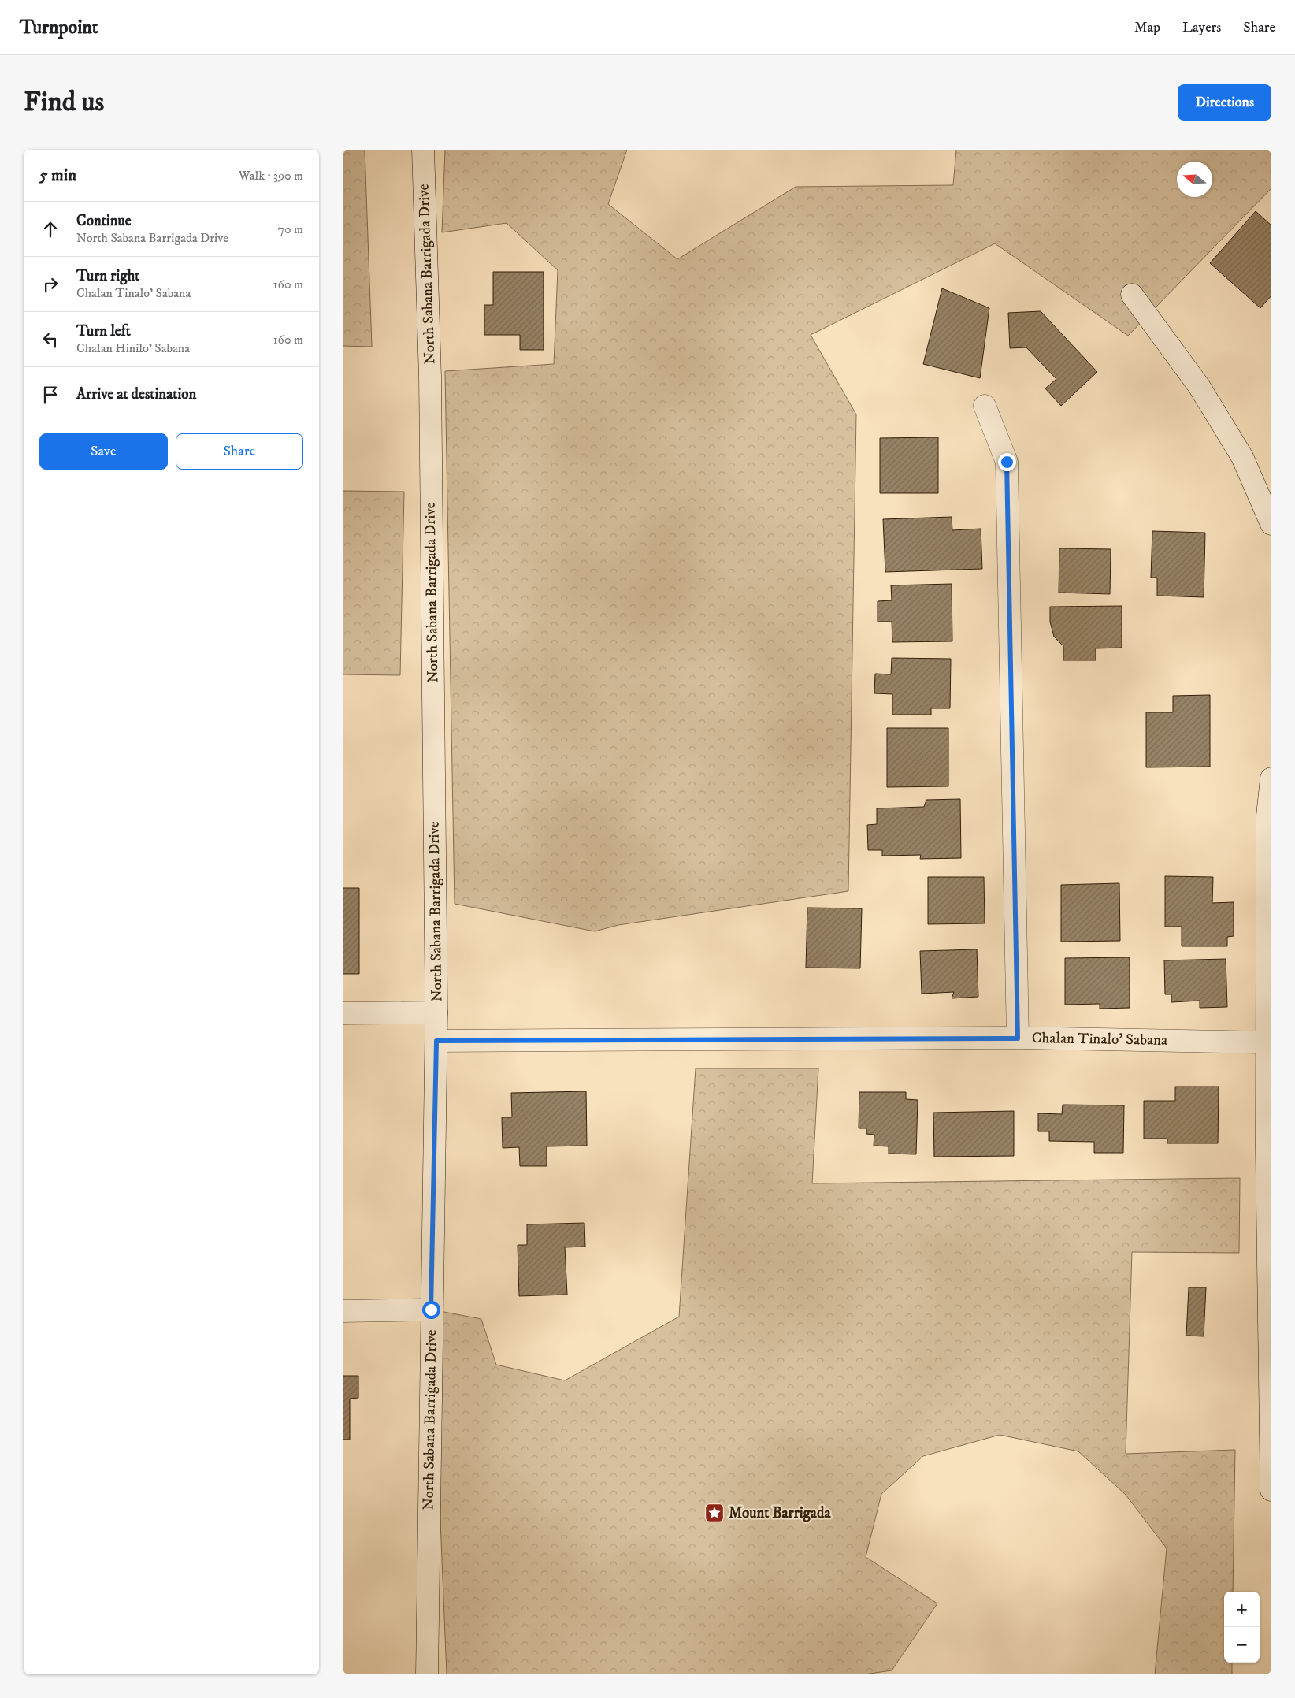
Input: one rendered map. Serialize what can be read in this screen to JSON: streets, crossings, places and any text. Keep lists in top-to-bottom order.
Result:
{
  "streets": {
    "main road": ["North Sabana Barrigada Drive", "Chalan Tinalo' Sabana"]
  },
  "crossings": [
    ["North Sabana Barrigada Drive", "Chalan Tinalo' Sabana"]
  ],
  "places": {
    "place": ["Mount Barrigada"]
  },
  "north": "left",
  "page": {
    "header": "Turnpoint",
    "nav": ["Map", "Layers", "Share"],
    "buttons": [
      "Directions",
      ["Save", "Share"]
    ],
    "title": "Find us",
    "heading": ["5 min", "Walk · 390 m"],
    "list": [
      ["Continue", "North Sabana Barrigada Drive", "70 m"],
      ["Turn right", "Chalan Tinalo' Sabana", "160 m"],
      ["Turn left", "Chalan Hinilo' Sabana", "160 m"],
      "Arrive at destination"
    ],
    "map_buttons": ["+", "−"]
  }
}
